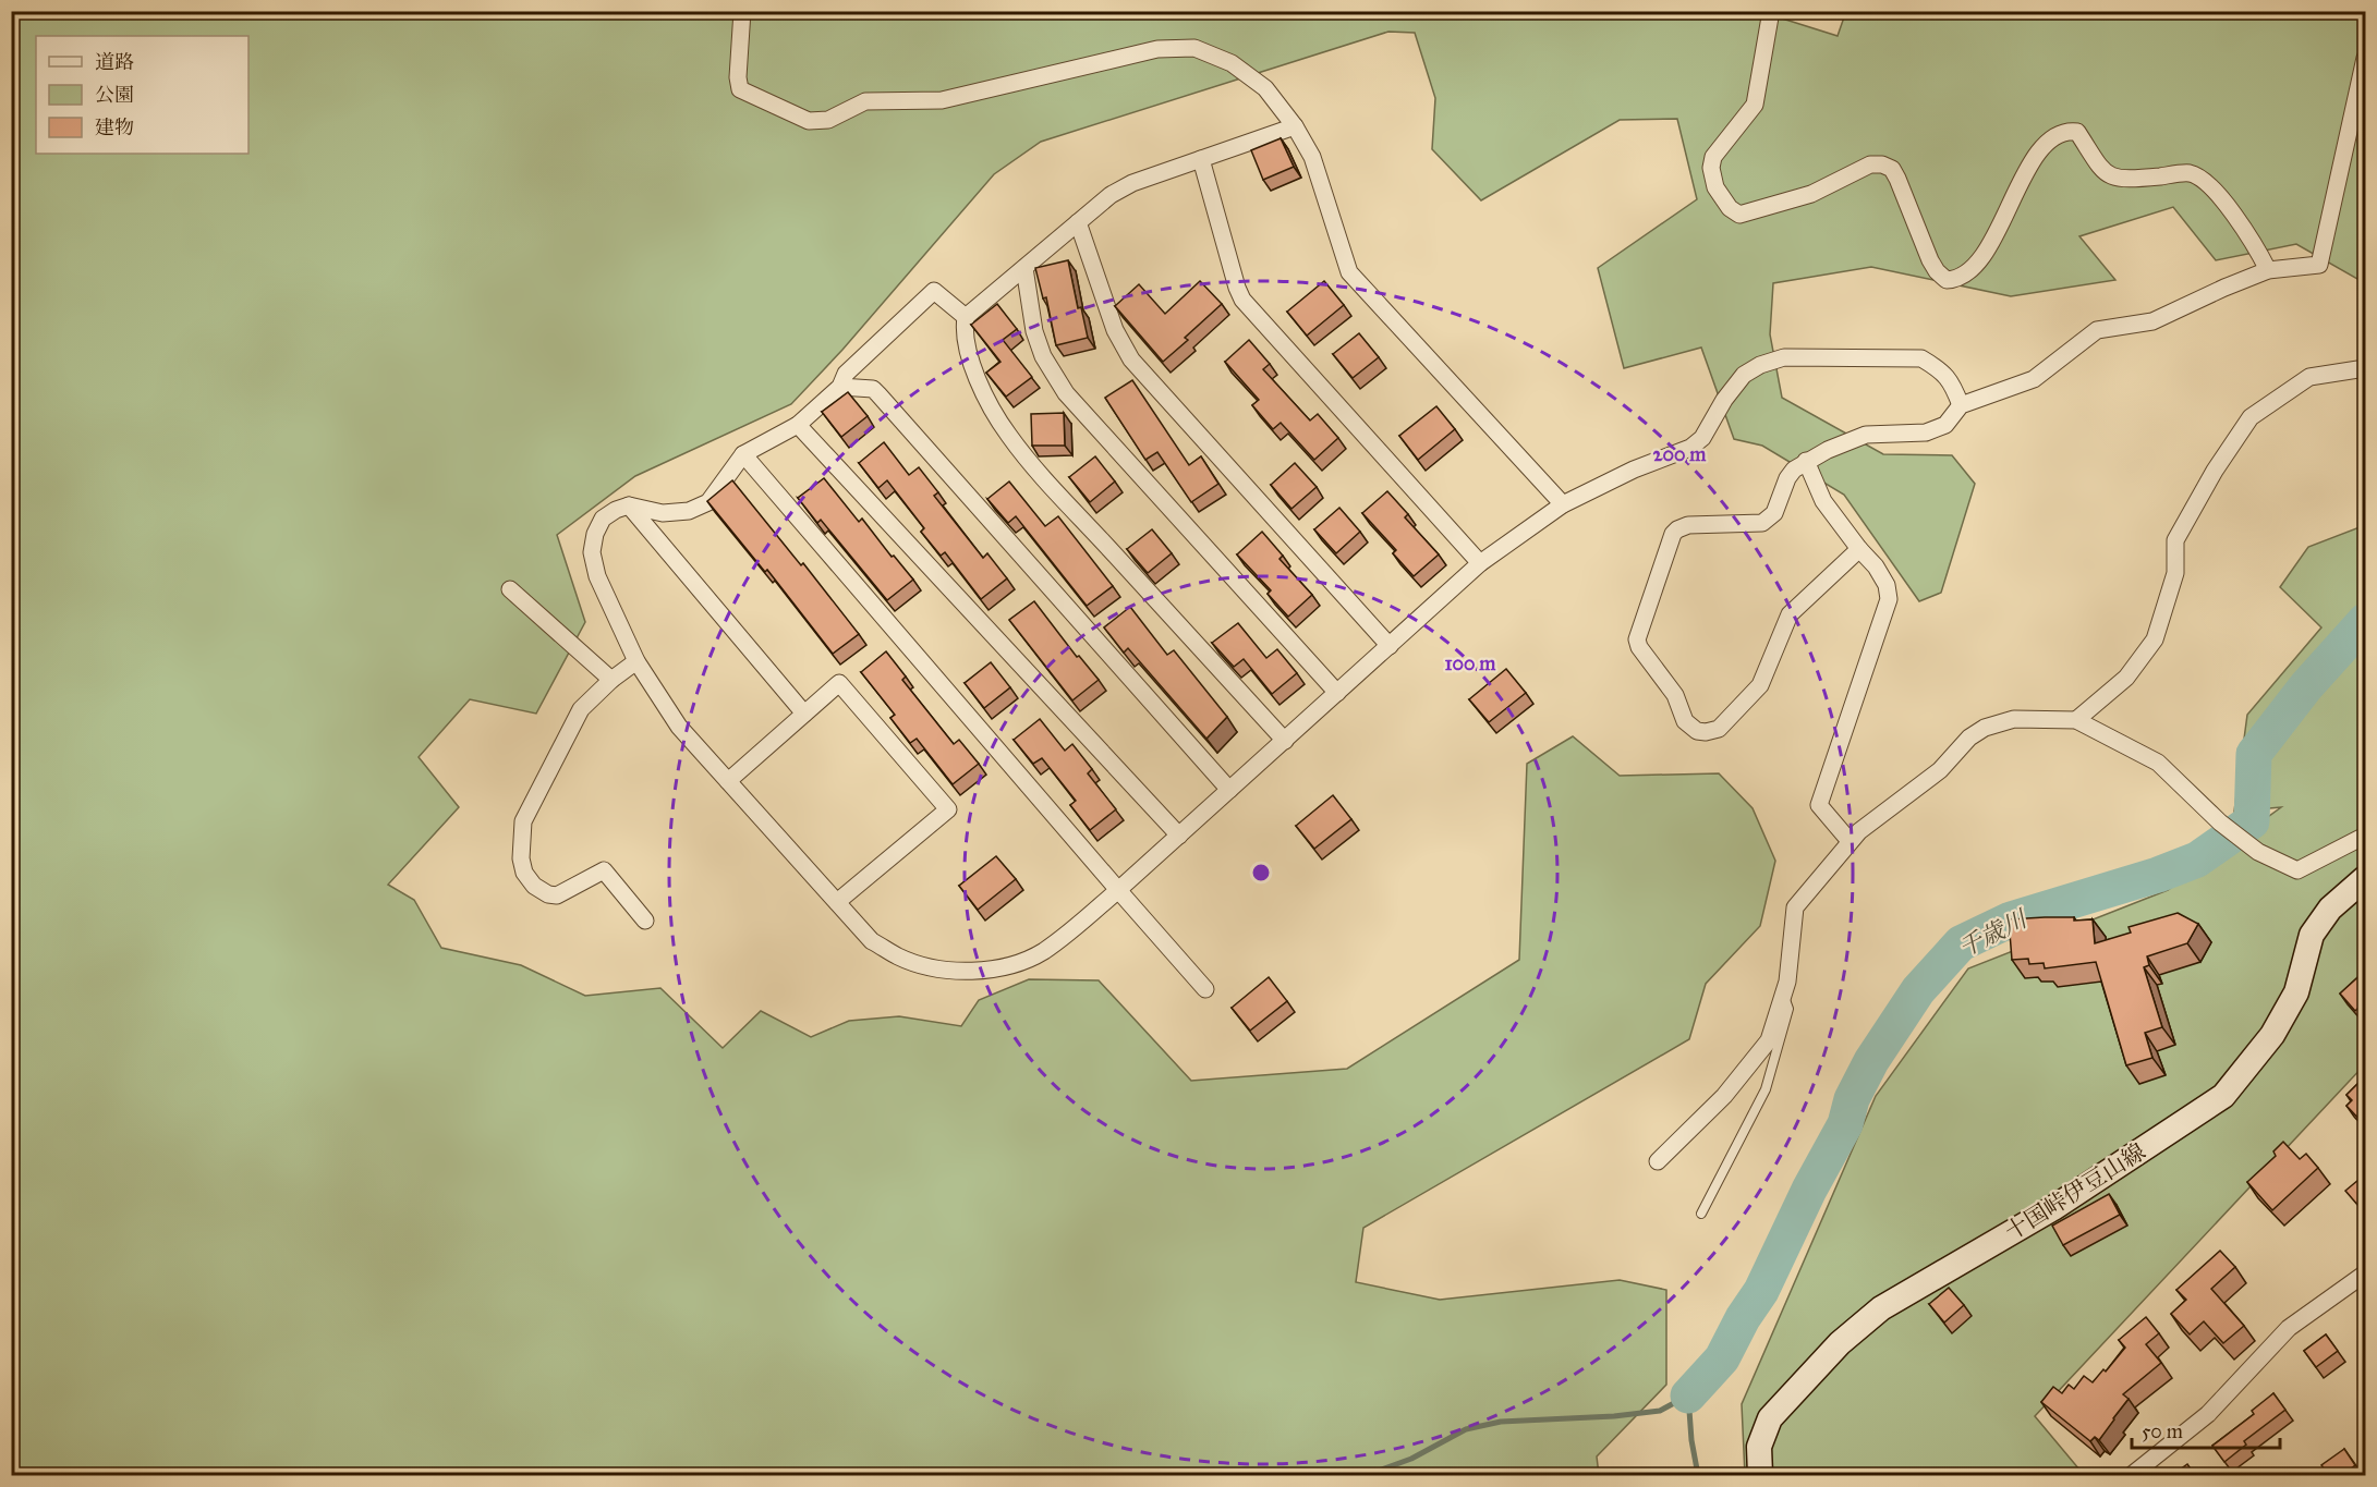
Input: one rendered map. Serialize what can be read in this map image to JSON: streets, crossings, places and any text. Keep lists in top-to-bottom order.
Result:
{
  "streets": {
    "main road": ["十国峠伊豆山線"]
  },
  "water": ["千歳川"],
  "legend": ["道路", "公園", "建物"],
  "scale_bar": "50 m",
  "rings": ["200 m", "100 m"]
}
